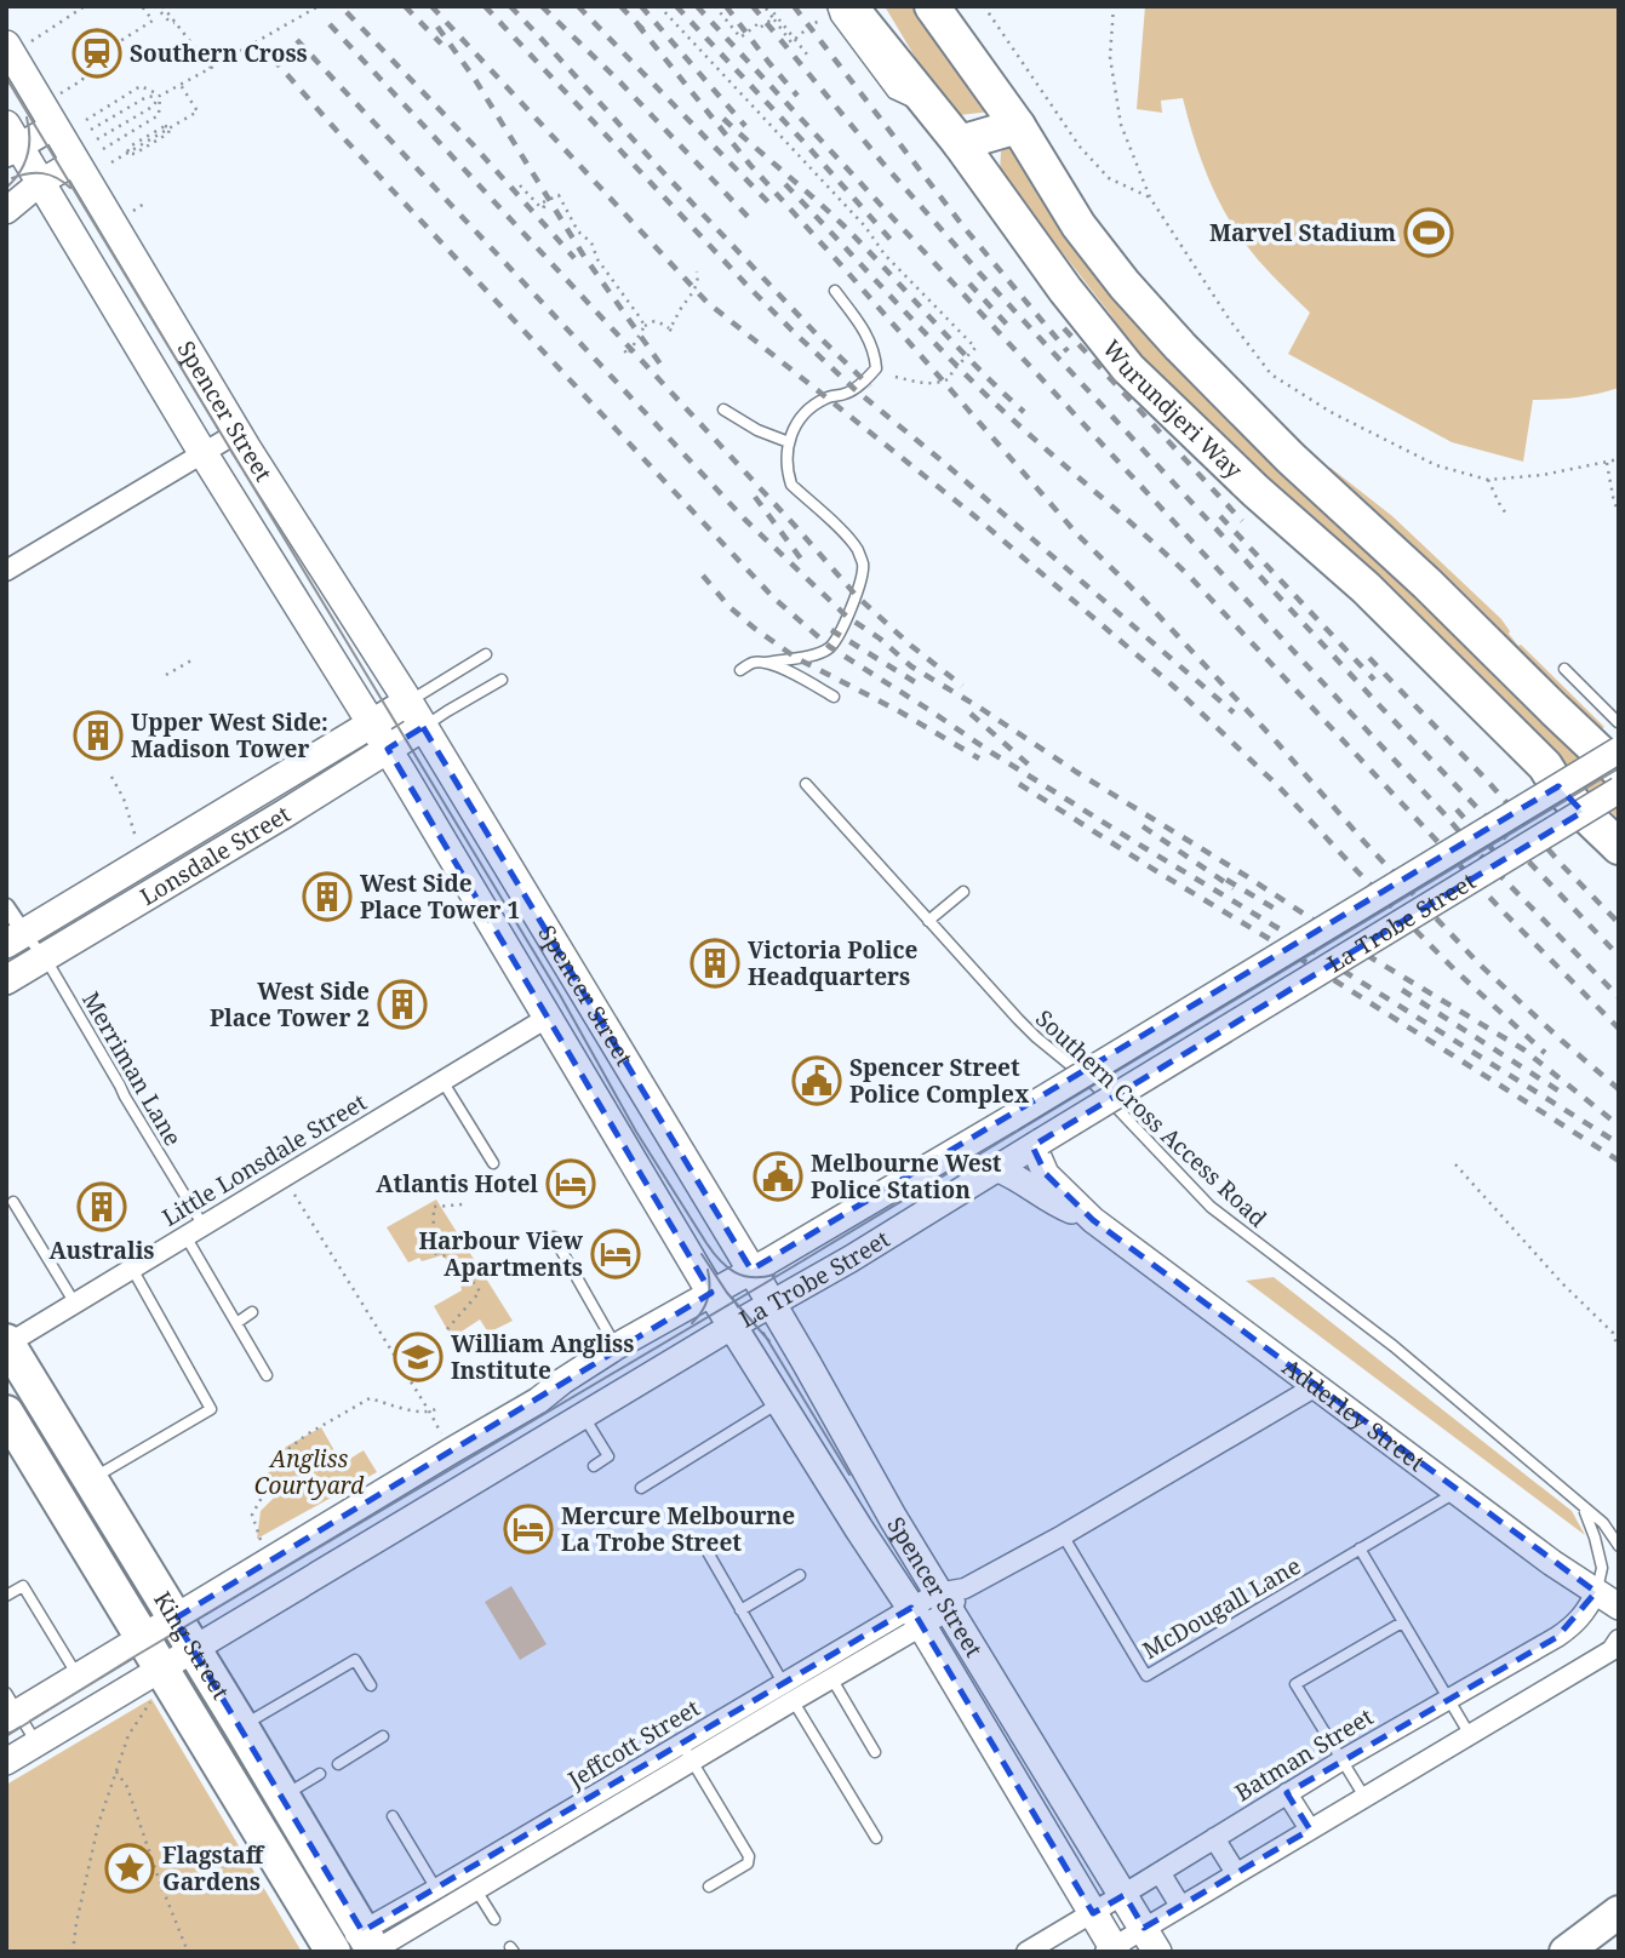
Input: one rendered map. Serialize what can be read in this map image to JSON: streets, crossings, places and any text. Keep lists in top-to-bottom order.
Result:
{
  "streets": {
    "highway": ["Wurundjeri Way", "King Street"],
    "main road": ["Spencer Street", "Lonsdale Street"],
    "street": [
      "La Trobe Street",
      "Little Lonsdale Street",
      "Adderley Street",
      "Jeffcott Street",
      "Batman Street"
    ],
    "lane": ["Merriman Lane", "Southern Cross Access Road", "McDougall Lane"]
  },
  "crossings": [
    ["Spencer Street", "Lonsdale Street"],
    ["Spencer Street", "La Trobe Street"],
    ["Spencer Street", "Little Lonsdale Street"],
    ["Spencer Street", "Jeffcott Street"],
    ["Spencer Street", "Batman Street"],
    ["Lonsdale Street", "Merriman Lane"],
    ["La Trobe Street", "Adderley Street"],
    ["La Trobe Street", "King Street"],
    ["Merriman Lane", "Little Lonsdale Street"],
    ["Little Lonsdale Street", "King Street"],
    ["Adderley Street", "McDougall Lane"],
    ["Adderley Street", "Jeffcott Street"],
    ["Adderley Street", "Batman Street"],
    ["McDougall Lane", "Jeffcott Street"],
    ["King Street", "Jeffcott Street"]
  ],
  "parks": ["Angliss Courtyard"],
  "places": {
    "station": ["Southern Cross"],
    "sports": ["Marvel Stadium"],
    "building": [
      "Upper West Side: Madison Tower",
      "West Side Place Tower 1",
      "Victoria Police Headquarters",
      "West Side Place Tower 2",
      "Australis"
    ],
    "public building": ["Spencer Street Police Complex", "Melbourne West Police Station"],
    "hotel": ["Atlantis Hotel", "Harbour View Apartments", "Mercure Melbourne La Trobe Street"],
    "school or university": ["William Angliss Institute"],
    "place": ["Flagstaff Gardens"]
  }
}
